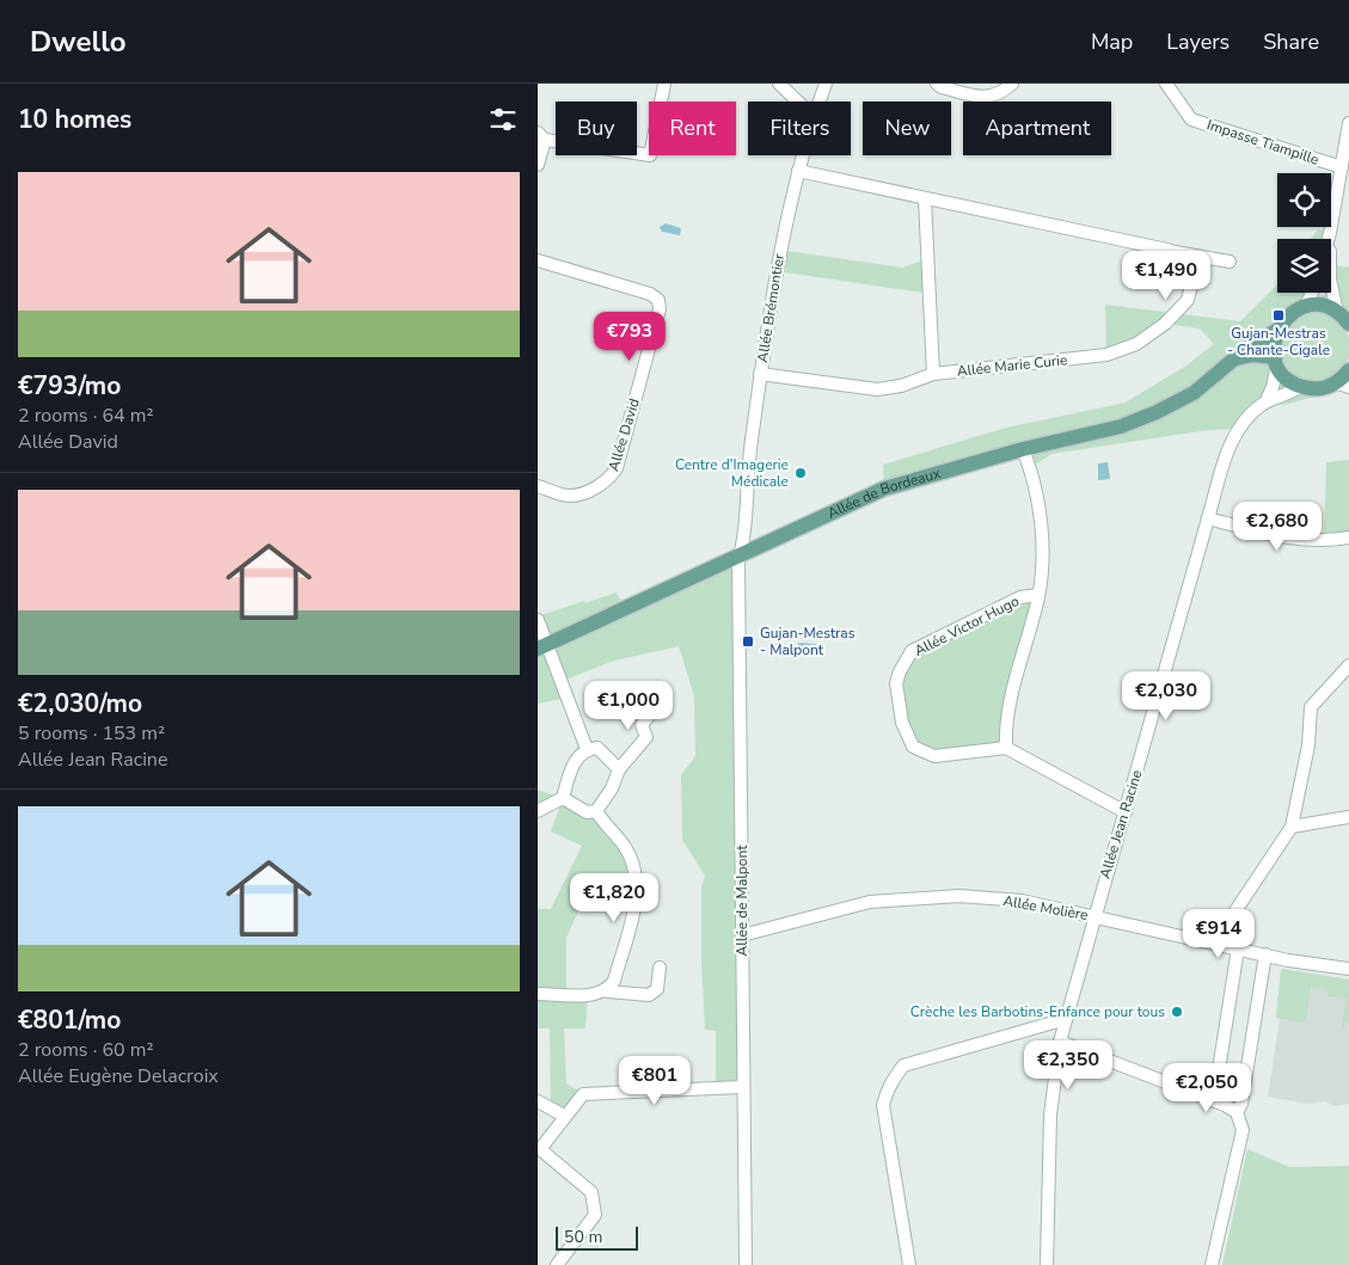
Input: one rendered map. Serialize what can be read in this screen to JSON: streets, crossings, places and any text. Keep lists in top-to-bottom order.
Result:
{
  "streets": {
    "main road": ["Allée de Bordeaux"],
    "street": [
      "Impasse Tiampille",
      "Allée Brémontier",
      "Allée Marie Curie",
      "Allée David",
      "Allée Victor Hugo",
      "Allée Jean Racine",
      "Allée de Malpont",
      "Allée Molière"
    ]
  },
  "crossings": [
    ["Allée Brémontier", "Allée Marie Curie"],
    ["Allée Brémontier", "Allée de Malpont"],
    ["Allée de Bordeaux", "Allée de Malpont"],
    ["Allée Jean Racine", "Allée Molière"],
    ["Allée de Malpont", "Allée Molière"]
  ],
  "places": {
    "transit": ["Gujan-Mestras - Chante-Cigale", "Gujan-Mestras - Malpont"],
    "other": ["Centre d'Imagerie Médicale", "Crèche les Barbotins-Enfance pour tous"]
  },
  "scale_bar": "50 m",
  "page": {
    "header": "Dwello",
    "nav": ["Map", "Layers", "Share"],
    "heading": "10 homes",
    "chip": [
      "Buy",
      "Rent",
      "Filters",
      "New",
      "Apartment"
    ],
    "list": [
      {
        "name": "€793/mo",
        "note": "2 rooms · 64 m² · Allée David"
      },
      {
        "name": "€2,030/mo",
        "note": "5 rooms · 153 m² · Allée Jean Racine"
      },
      {
        "name": "€801/mo",
        "note": "2 rooms · 60 m² · Allée Eugène Delacroix"
      }
    ],
    "price": [
      "€1,490",
      "€793",
      "€2,680",
      "€2,030",
      "€1,000",
      "€1,820",
      "€914",
      "€2,350",
      "€801",
      "€2,050"
    ],
    "scale": "50 m"
  }
}
